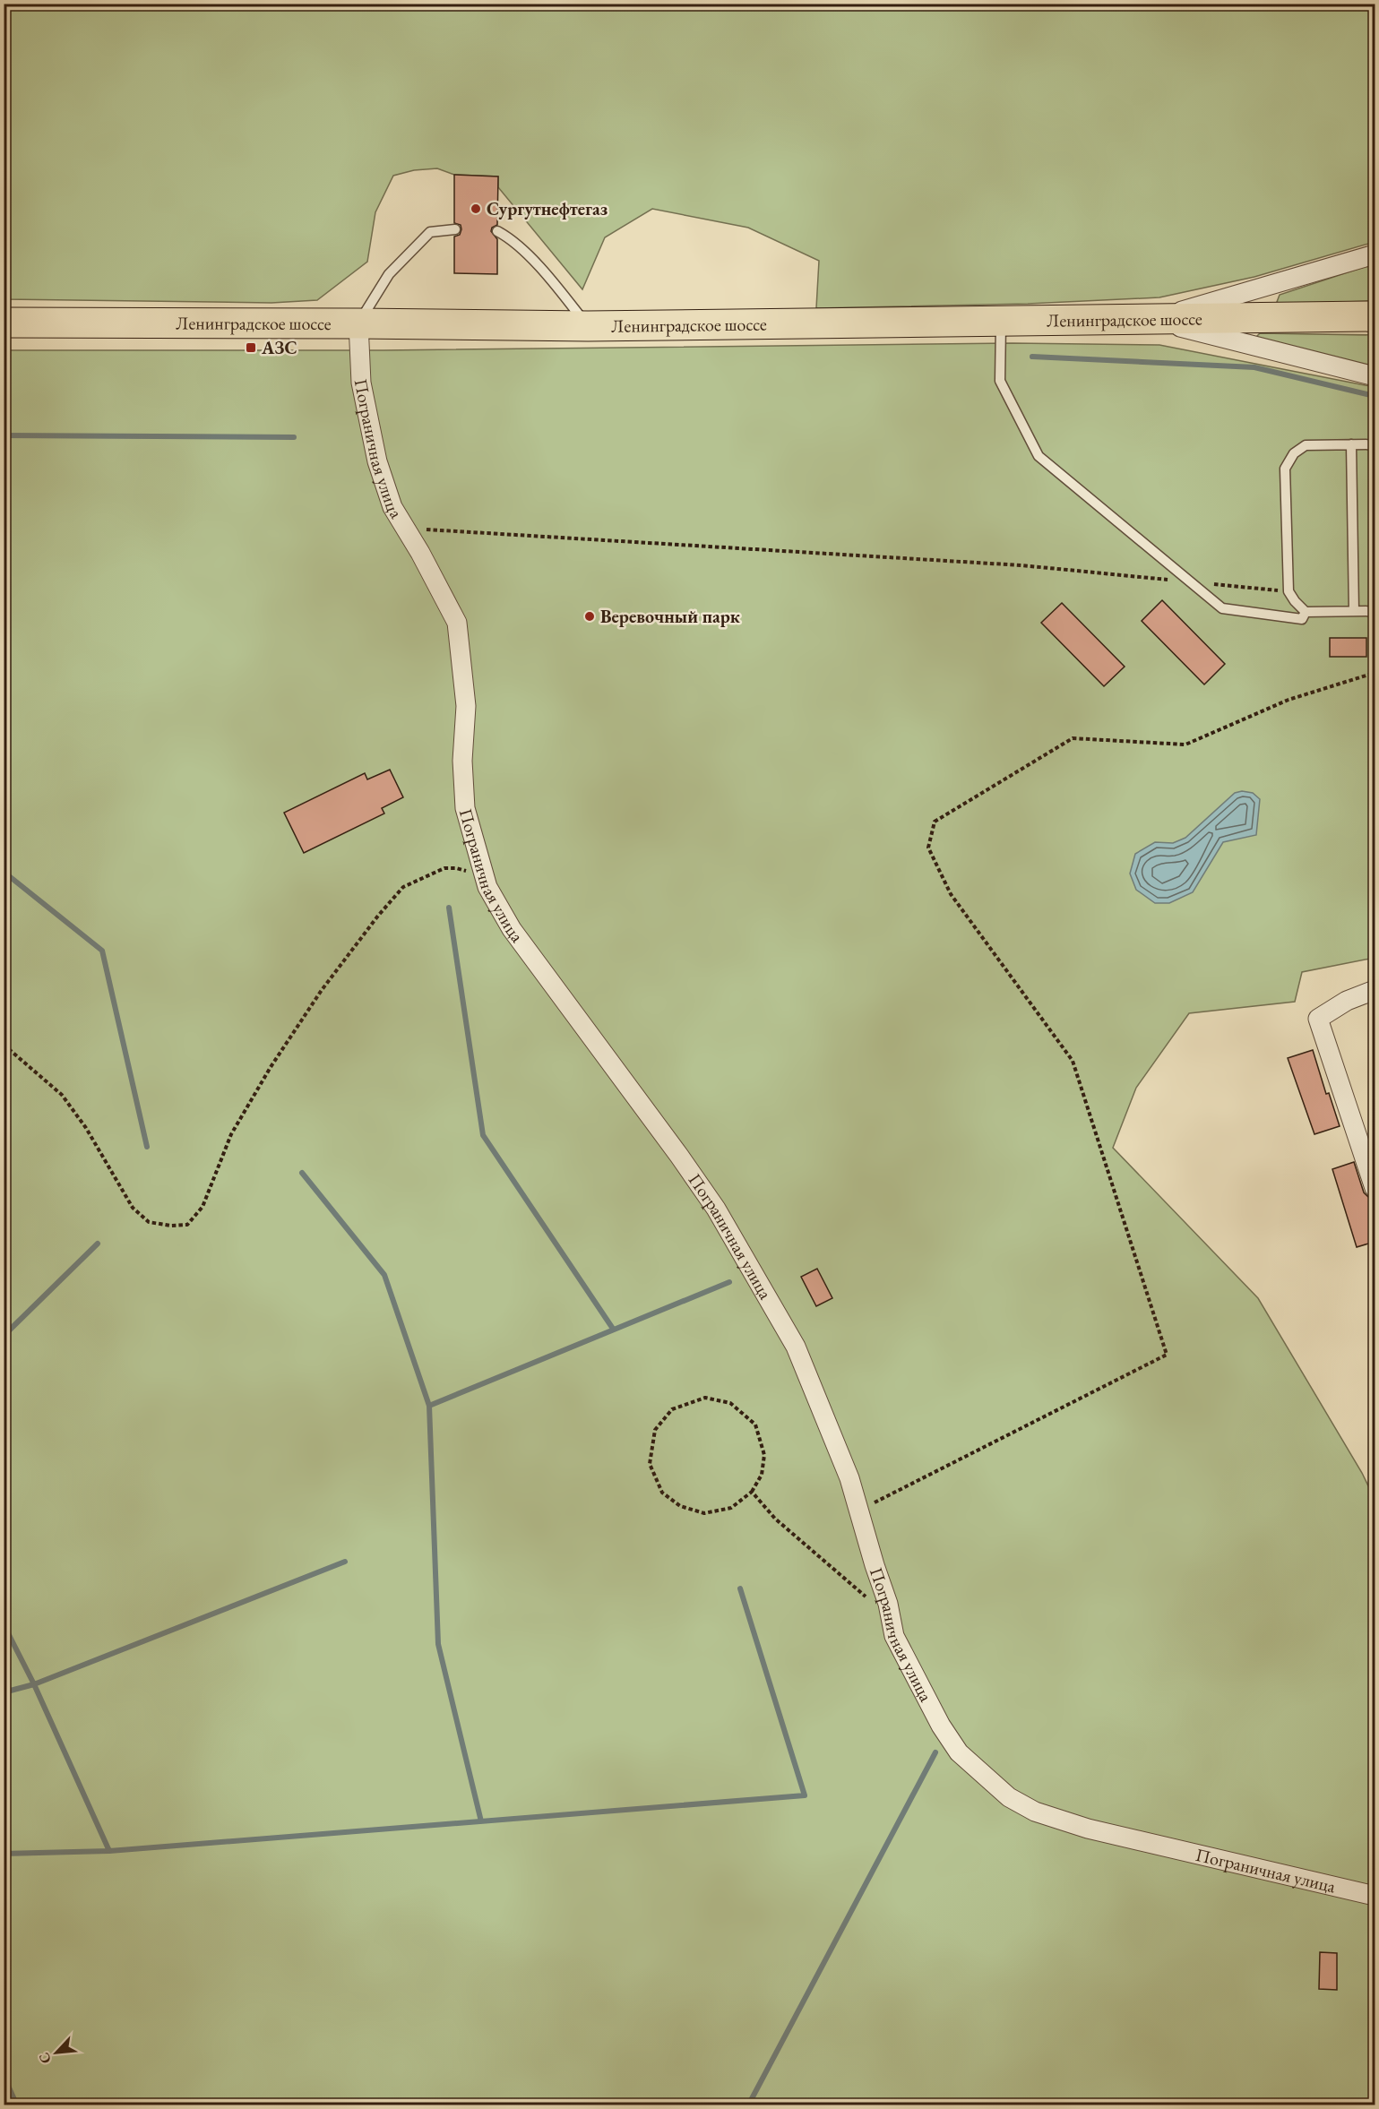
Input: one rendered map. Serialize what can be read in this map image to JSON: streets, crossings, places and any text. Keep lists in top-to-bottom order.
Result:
{
  "streets": {
    "highway": ["Ленинградское шоссе"],
    "street": ["Пограничная улица"]
  },
  "crossings": [
    ["Ленинградское шоссе", "Пограничная улица"]
  ],
  "places": {
    "other": ["Сургутнефтегаз", "Веревочный парк"],
    "transit": ["АЗС"]
  },
  "north": "bottom left"
}
